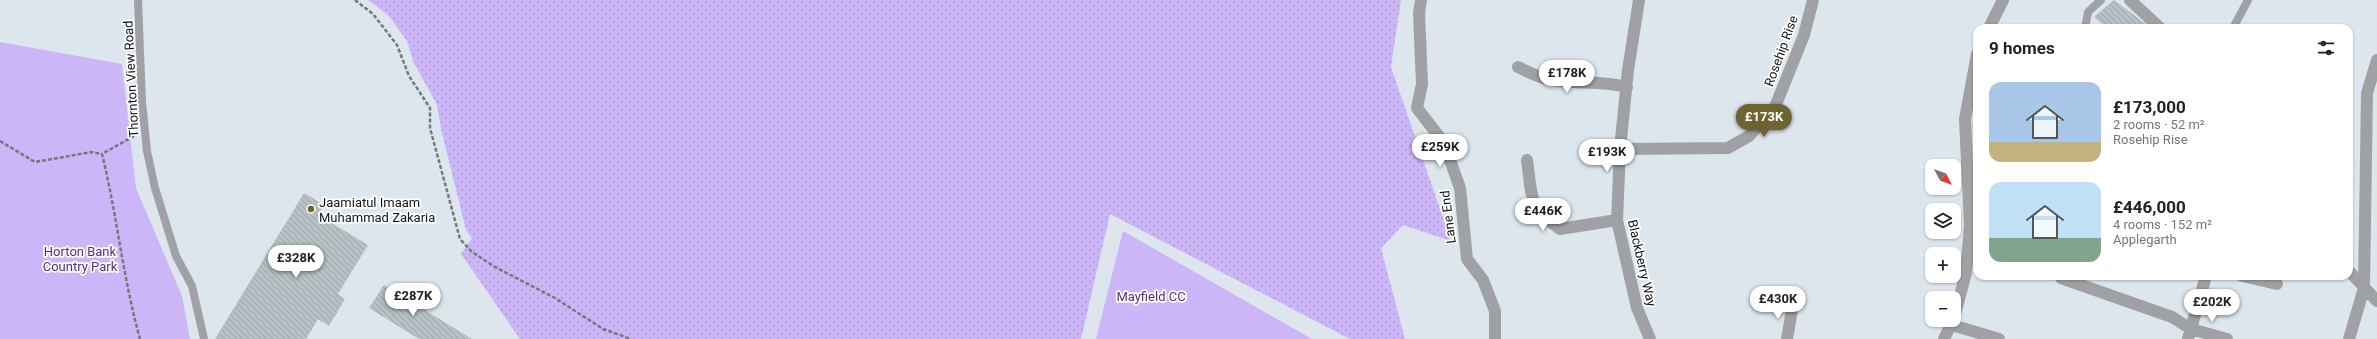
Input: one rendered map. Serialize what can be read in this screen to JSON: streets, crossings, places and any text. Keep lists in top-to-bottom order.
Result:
{
  "streets": {
    "street": ["Rosehip Rise", "Lane End", "Blackberry Way"],
    "lane": ["Thornton View Road"]
  },
  "crossings": [
    ["Rosehip Rise", "Blackberry Way"]
  ],
  "parks": ["Horton Bank Country Park", "Mayfield CC"],
  "places": ["Jaamiatul Imaam Muhammad Zakaria"],
  "north": "bottom right",
  "page": {
    "heading": "9 homes",
    "price": [
      "£178K",
      "£173K",
      "£259K",
      "£193K",
      "£446K",
      "£328K",
      "£287K",
      "£430K",
      "£202K"
    ],
    "list": [
      {
        "name": "£173,000",
        "note": "2 rooms · 52 m² · Rosehip Rise"
      },
      {
        "name": "£446,000",
        "note": "4 rooms · 152 m² · Applegarth"
      }
    ],
    "map_buttons": ["+", "−"]
  }
}
